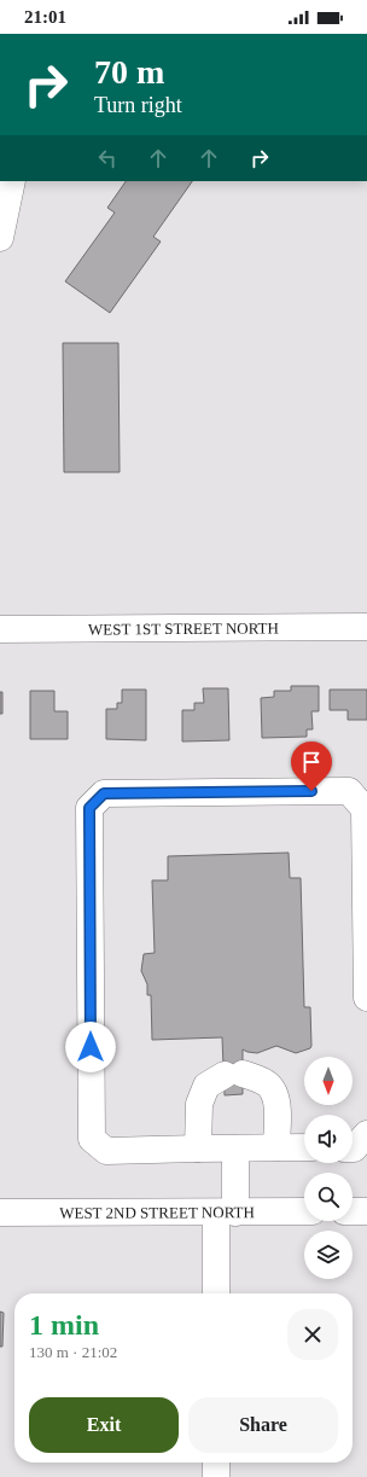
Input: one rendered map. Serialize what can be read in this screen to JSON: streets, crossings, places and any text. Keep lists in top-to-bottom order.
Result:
{
  "streets": {
    "street": ["WEST 1ST STREET NORTH", "WEST 2ND STREET NORTH"]
  },
  "north": "bottom",
  "page": {
    "status": "21:01",
    "turn": ["70 m", "Turn right"],
    "heading": ["1 min", "130 m · 21:02"],
    "buttons": ["Exit", "Share"]
  }
}
